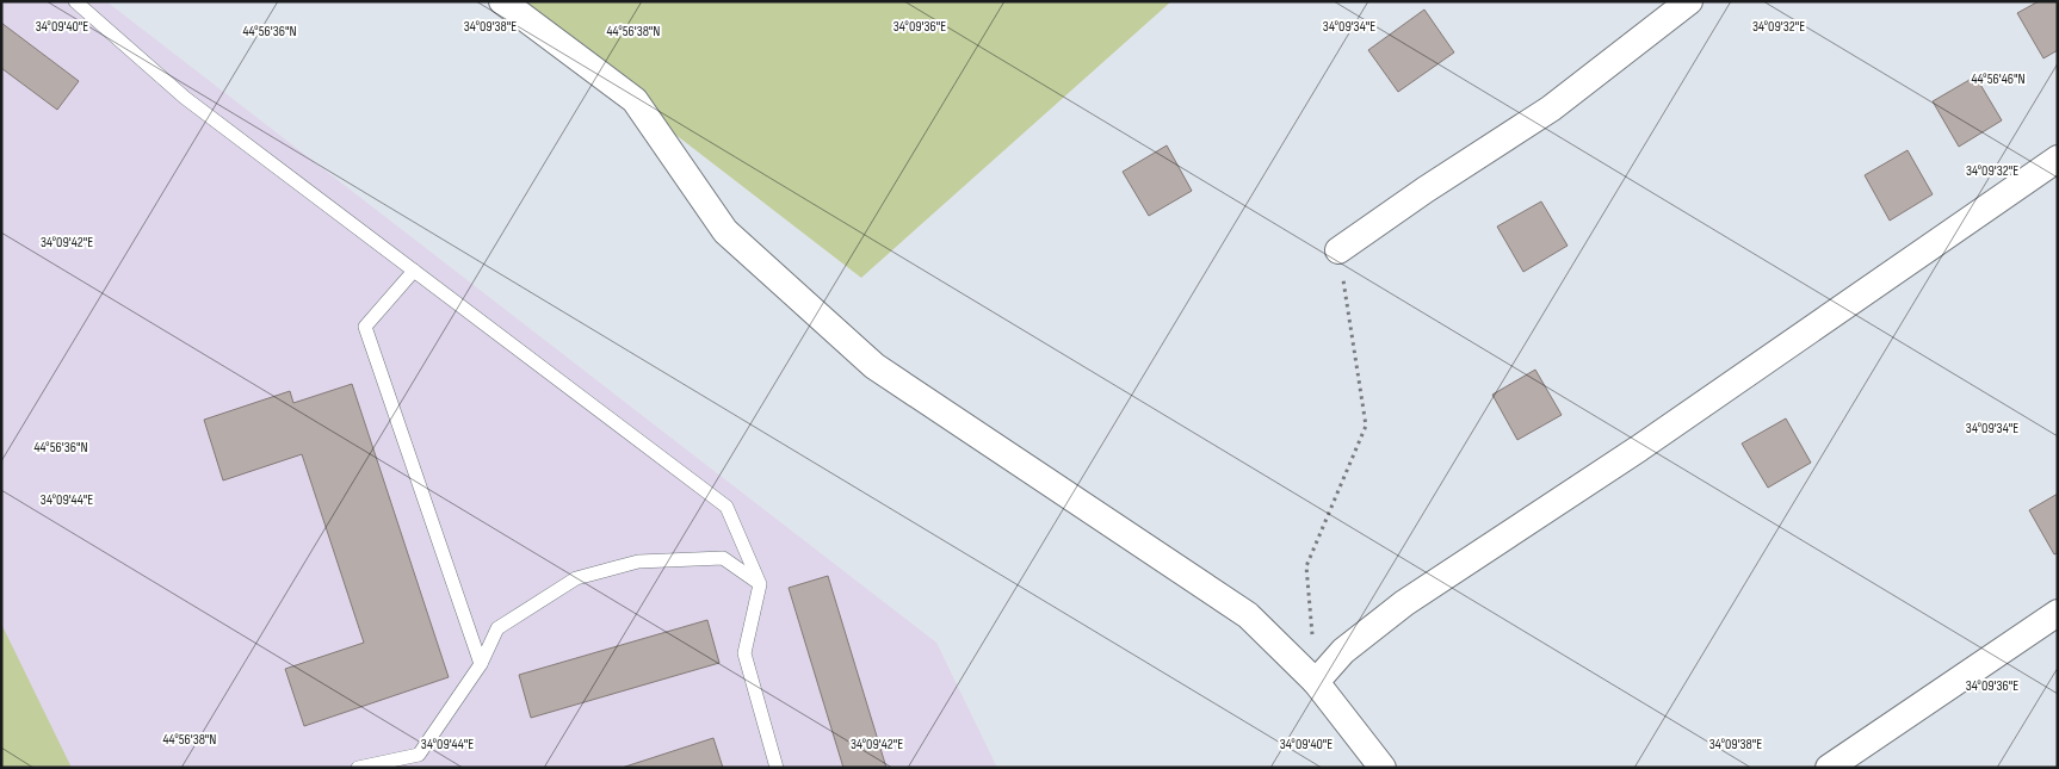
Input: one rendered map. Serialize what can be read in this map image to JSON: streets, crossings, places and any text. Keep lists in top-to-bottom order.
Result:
{
  "coordinates": [
    "34°09'40\"E",
    "34°09'38\"E",
    "34°09'36\"E",
    "34°09'34\"E",
    "34°09'32\"E",
    "44°56'36\"N",
    "44°56'38\"N",
    "44°56'46\"N",
    "34°09'42\"E",
    "34°09'44\"E"
  ]
}
